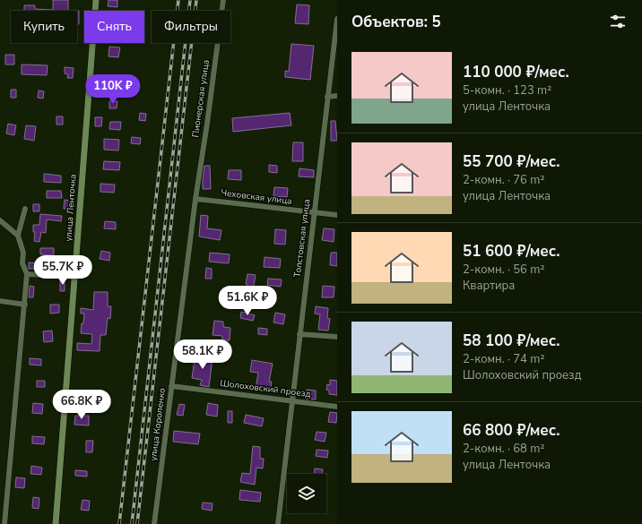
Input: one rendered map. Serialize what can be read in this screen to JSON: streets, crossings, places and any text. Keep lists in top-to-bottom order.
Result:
{
  "streets": {
    "main road": ["улица Ленточка"],
    "street": [
      "Пионерская улица",
      "Чеховская улица",
      "Толстовская улица",
      "Шолоховский проезд",
      "улица Короленко"
    ]
  },
  "crossings": [
    ["Пионерская улица", "Чеховская улица"],
    ["Пионерская улица", "улица Короленко"],
    ["Чеховская улица", "Толстовская улица"],
    ["Чеховская улица", "улица Короленко"],
    ["Толстовская улица", "Шолоховский проезд"],
    ["Шолоховский проезд", "улица Короленко"]
  ],
  "page": {
    "heading": "Объектов: 5",
    "chip": ["Купить", "Снять", "Фильтры"],
    "list": [
      {
        "name": "110 000 ₽/мес.",
        "note": "5-комн. · 123 m² · улица Ленточка"
      },
      {
        "name": "55 700 ₽/мес.",
        "note": "2-комн. · 76 m² · улица Ленточка"
      },
      {
        "name": "51 600 ₽/мес.",
        "note": "2-комн. · 56 m² · Квартира"
      },
      {
        "name": "58 100 ₽/мес.",
        "note": "2-комн. · 74 m² · Шолоховский проезд"
      },
      {
        "name": "66 800 ₽/мес.",
        "note": "2-комн. · 68 m² · улица Ленточка"
      }
    ],
    "price": [
      "110K ₽",
      "55.7K ₽",
      "51.6K ₽",
      "58.1K ₽",
      "66.8K ₽"
    ]
  }
}
